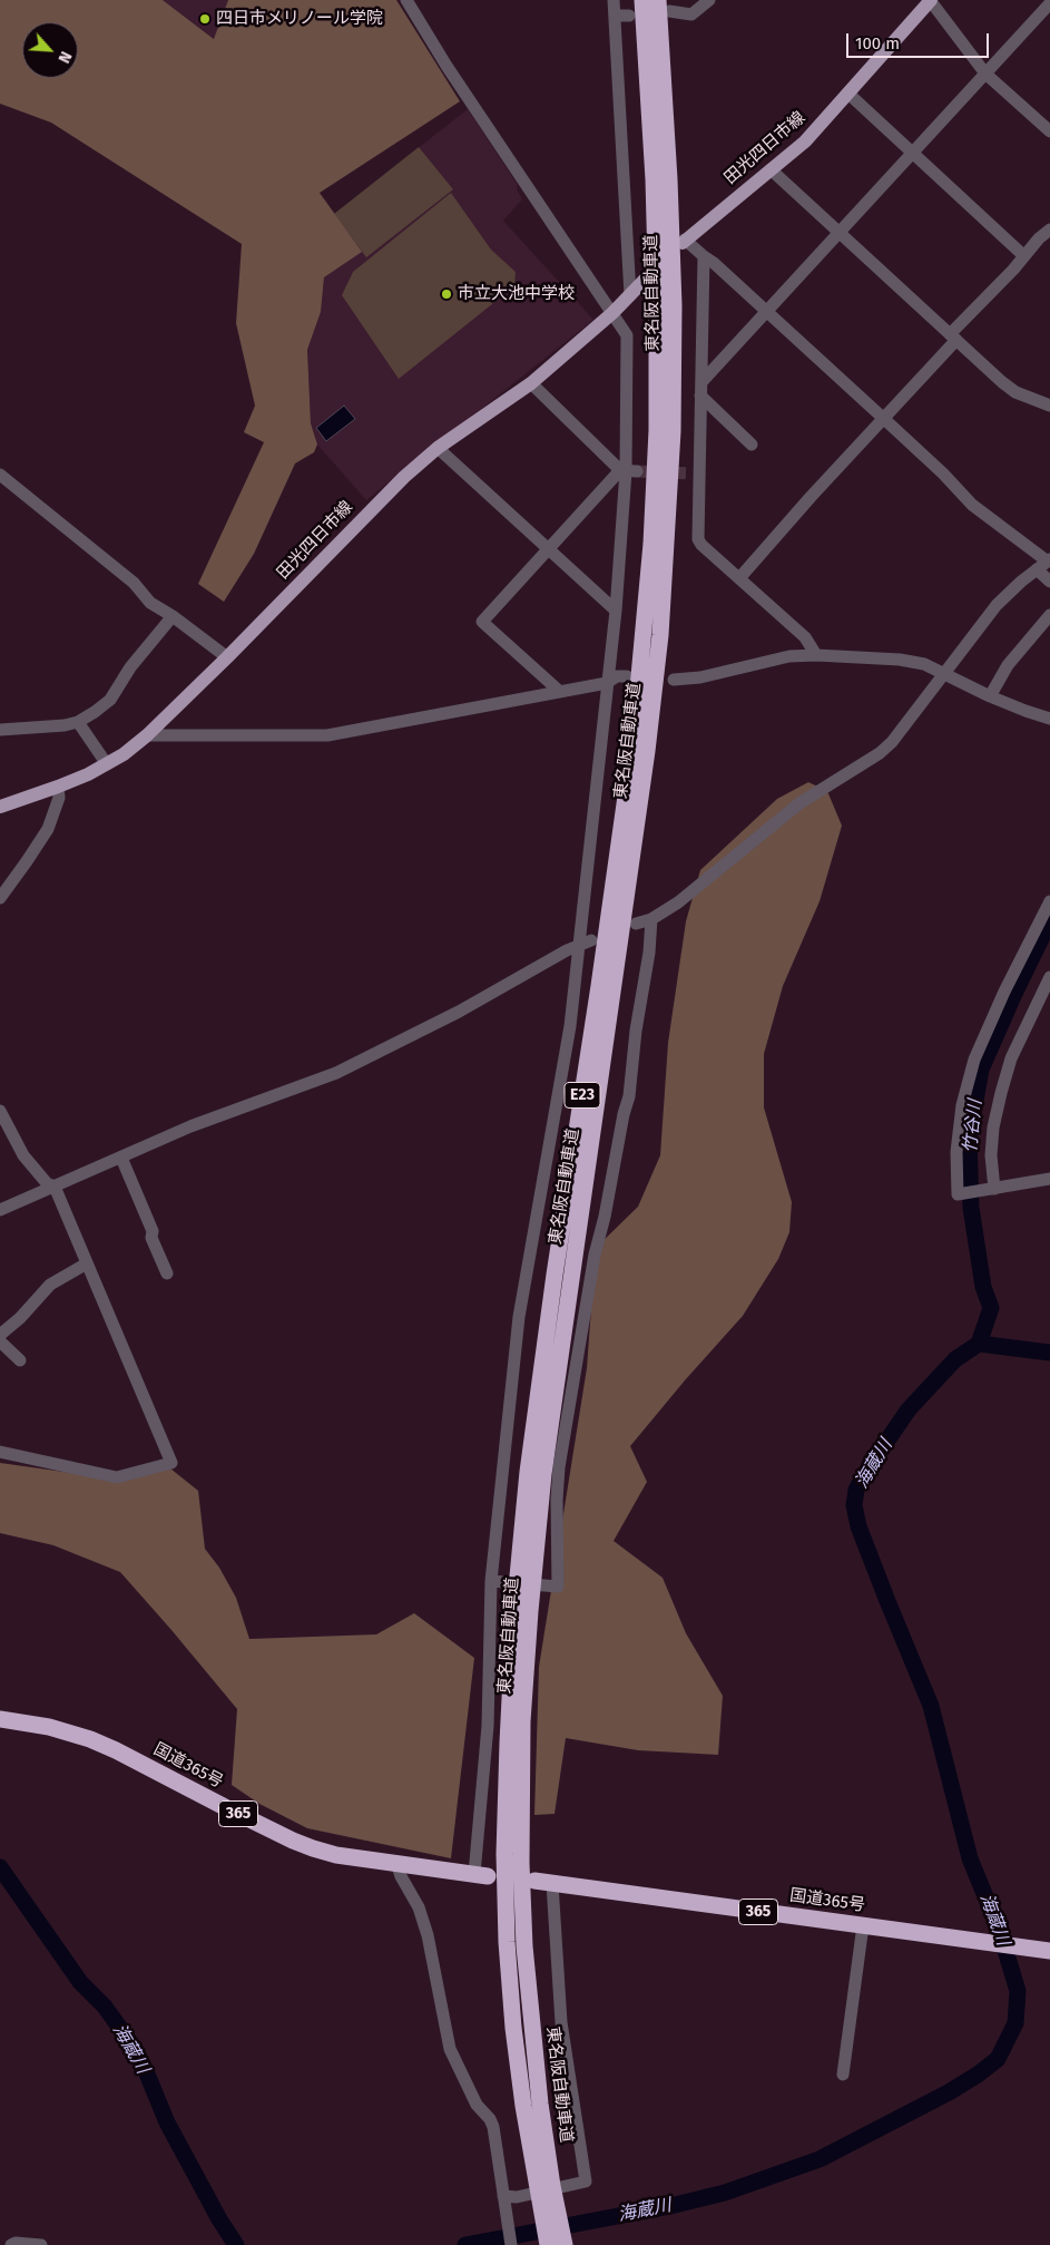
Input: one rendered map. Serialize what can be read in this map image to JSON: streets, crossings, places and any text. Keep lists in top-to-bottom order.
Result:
{
  "streets": {
    "highway": [
      "東名阪自動車道",
      "E23",
      "国道365号",
      "365"
    ],
    "main road": ["田光四日市線"]
  },
  "water": ["竹谷川", "海蔵川"],
  "places": ["四日市メリノール学院", "市立大池中学校"],
  "scale_bar": "100 m",
  "north": "bottom right"
}
